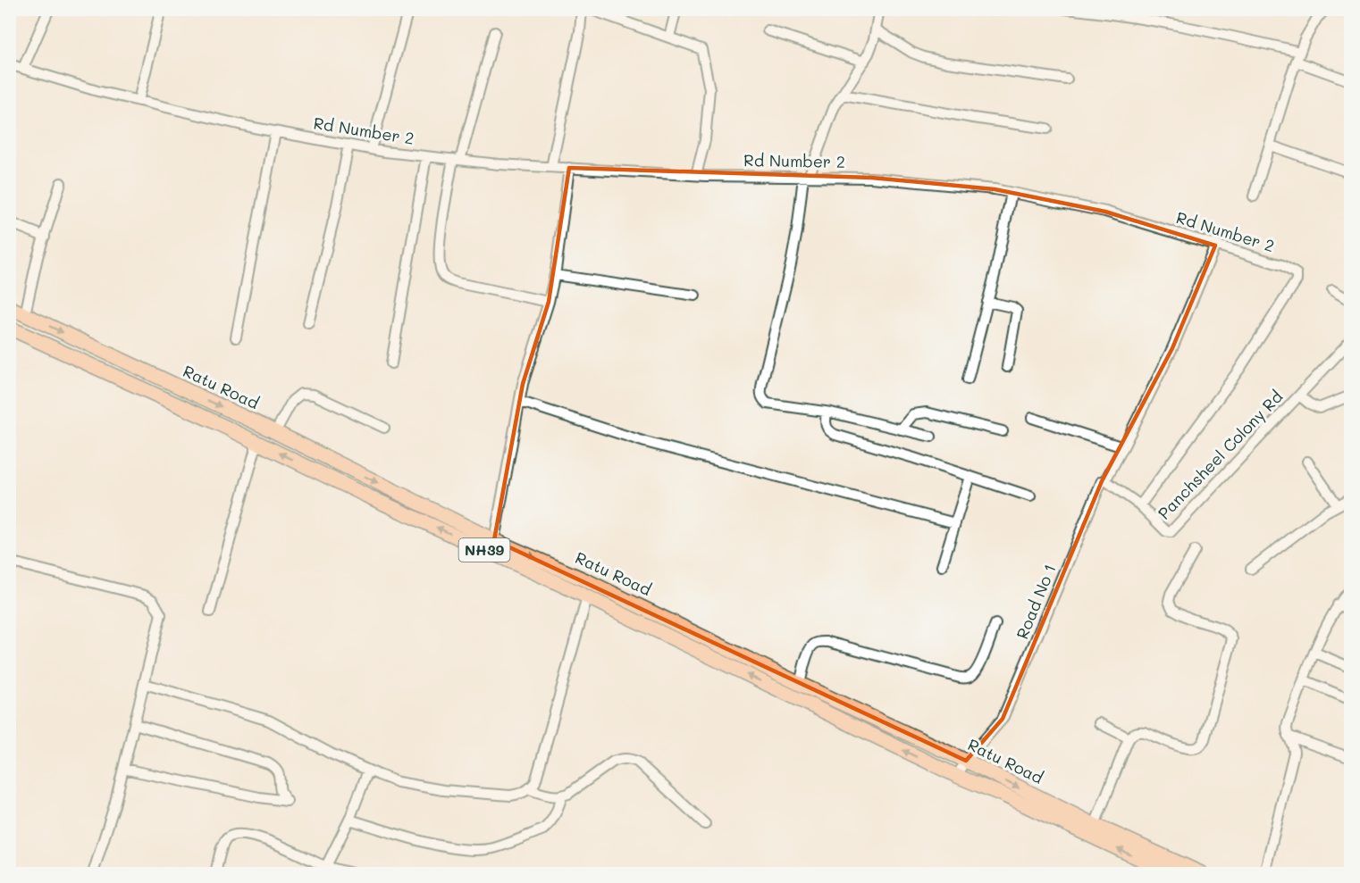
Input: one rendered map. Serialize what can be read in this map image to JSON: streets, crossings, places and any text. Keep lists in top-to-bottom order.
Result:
{
  "streets": {
    "main road": ["Ratu Road", "NH39"],
    "street": ["Rd Number 2", "Panchsheel Colony Rd", "Road No 1"]
  },
  "crossings": [
    ["Rd Number 2", "Panchsheel Colony Rd"],
    ["Rd Number 2", "Road No 1"],
    ["Ratu Road", "Road No 1"],
    ["Panchsheel Colony Rd", "Road No 1"]
  ]
}
